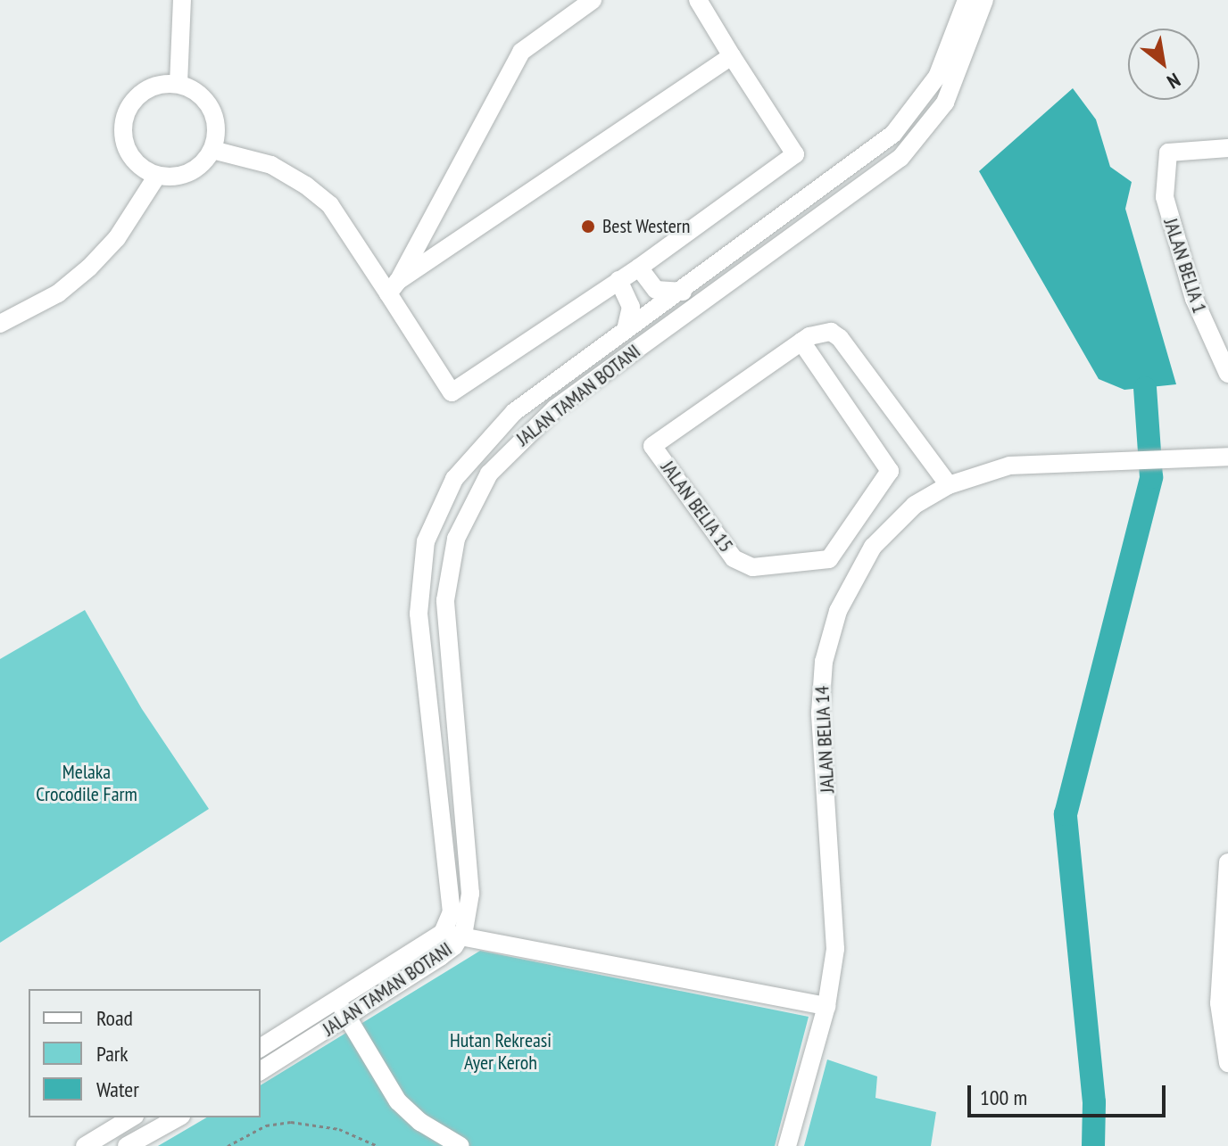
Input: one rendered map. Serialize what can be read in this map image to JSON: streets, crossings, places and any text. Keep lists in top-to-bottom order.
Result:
{
  "streets": {
    "street": [
      "JALAN BELIA 1",
      "JALAN TAMAN BOTANI",
      "JALAN BELIA 15",
      "JALAN BELIA 14"
    ]
  },
  "crossings": [
    ["JALAN BELIA 15", "JALAN BELIA 14"]
  ],
  "parks": ["Melaka Crocodile Farm", "Hutan Rekreasi Ayer Keroh"],
  "places": ["Best Western"],
  "legend": ["Road", "Park", "Water"],
  "scale_bar": "100 m",
  "north": "bottom right"
}
